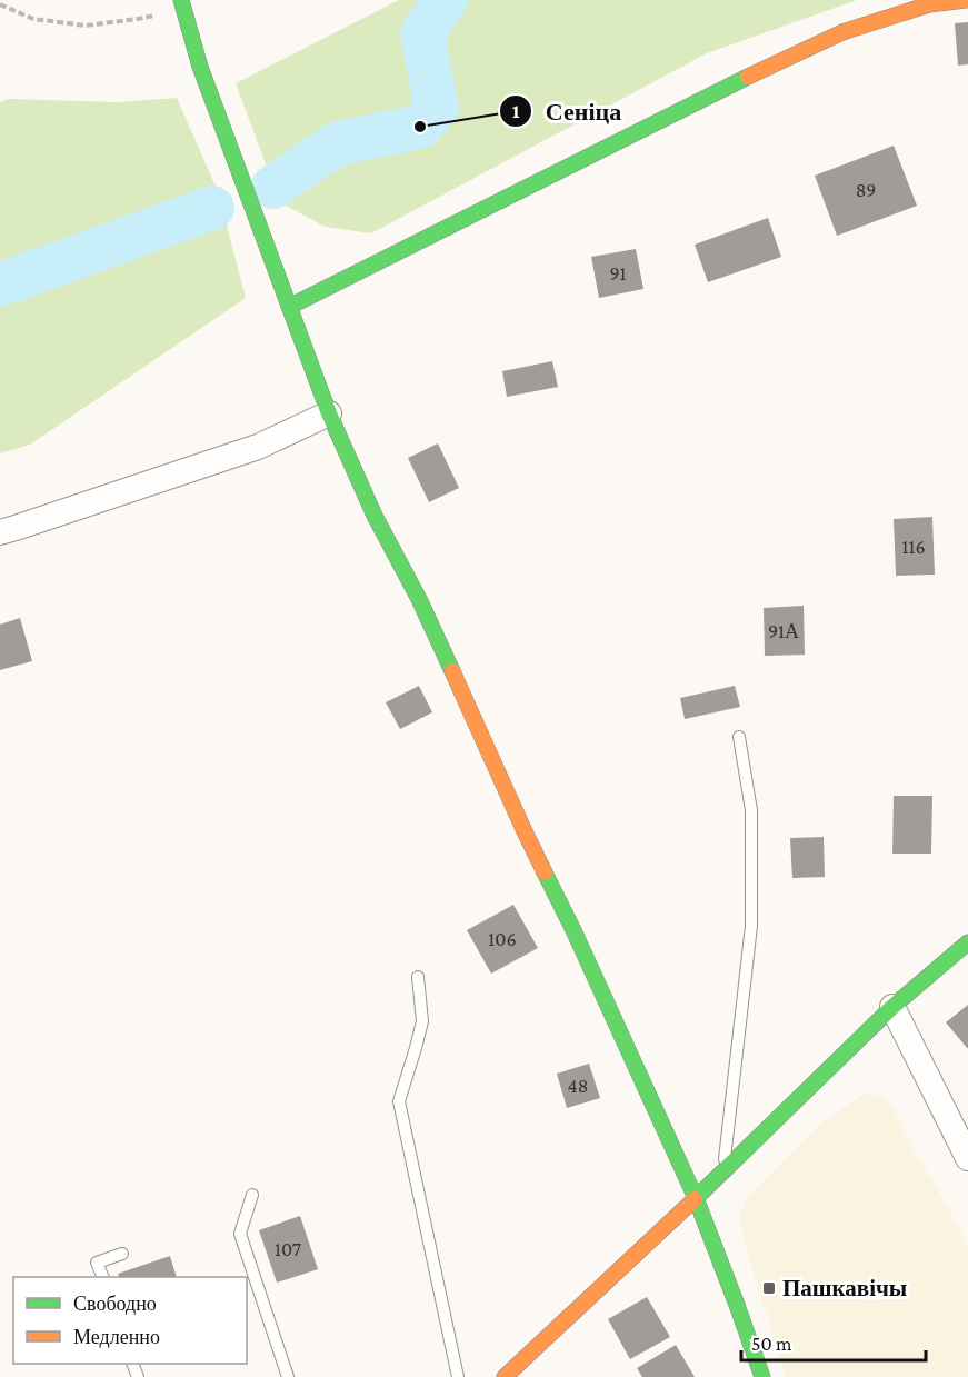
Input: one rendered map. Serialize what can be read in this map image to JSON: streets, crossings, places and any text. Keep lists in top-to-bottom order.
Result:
{
  "places": {
    "other": ["Сеніца"],
    "transit": ["Пашкавічы"]
  },
  "house_numbers": [
    "89",
    "91",
    "116",
    "91А",
    "106",
    "48",
    "107"
  ],
  "legend": ["Свободно", "Медленно"],
  "scale_bar": "50 m"
}
